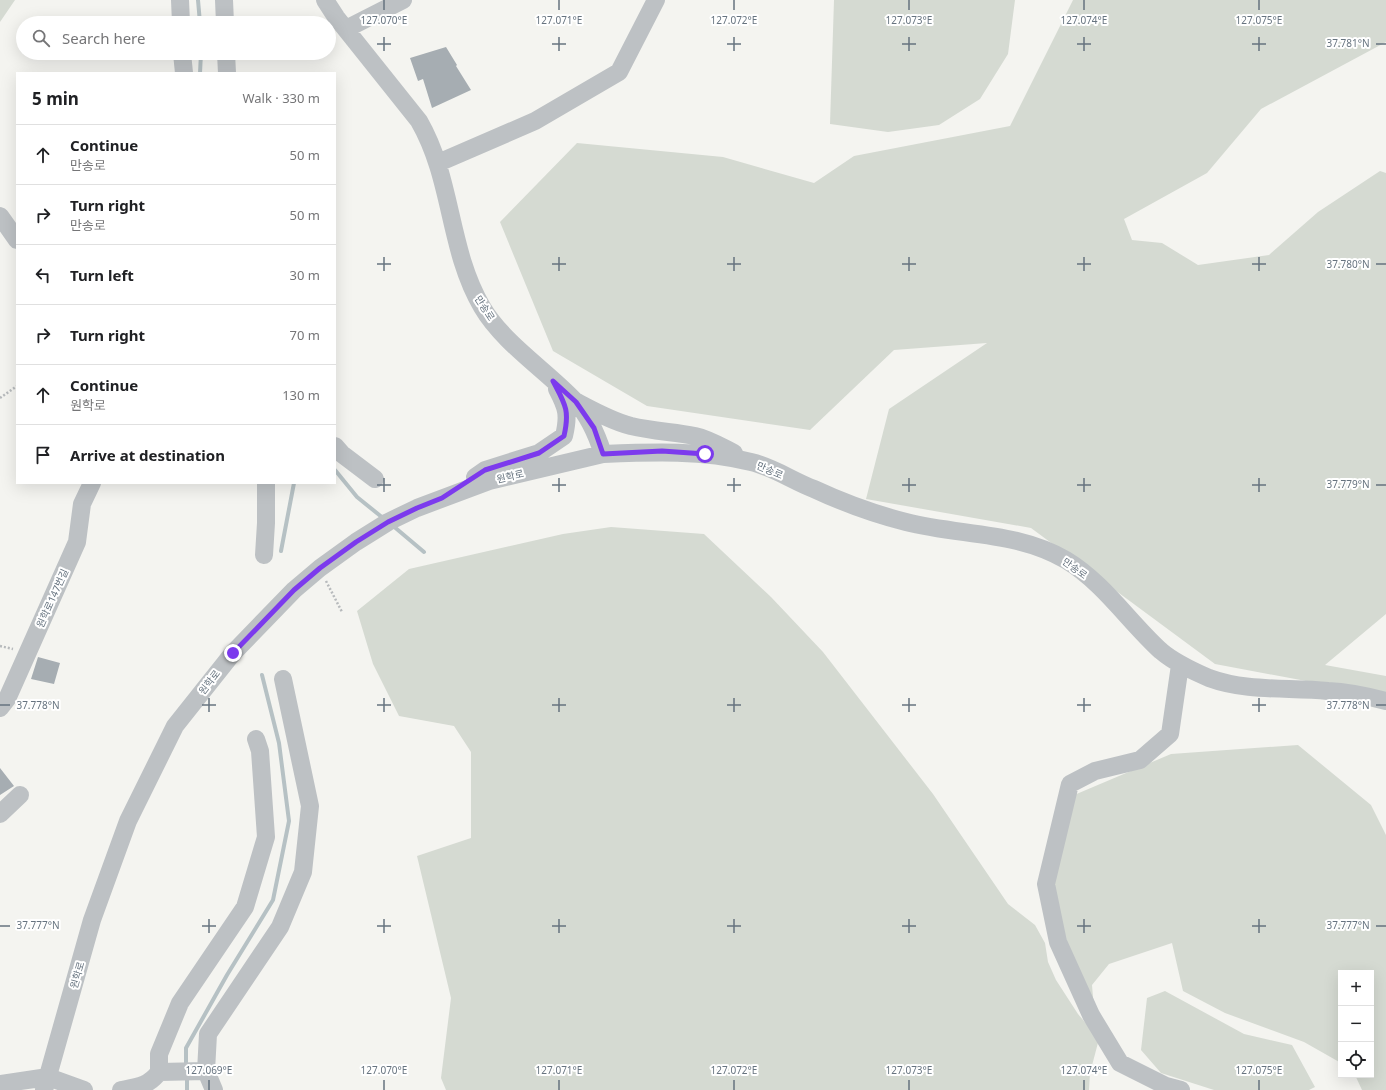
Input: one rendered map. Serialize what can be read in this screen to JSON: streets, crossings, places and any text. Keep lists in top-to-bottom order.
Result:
{
  "streets": {
    "street": ["만송로", "원학로", "원학로147번길"]
  },
  "crossings": [
    ["만송로", "원학로"]
  ],
  "page": {
    "search": "Search here",
    "heading": ["5 min", "Walk · 330 m"],
    "list": [
      ["Continue", "만송로", "50 m"],
      ["Turn right", "만송로", "50 m"],
      ["Turn left", "30 m"],
      ["Turn right", "70 m"],
      ["Continue", "원학로", "130 m"],
      "Arrive at destination"
    ],
    "map_buttons": ["+", "−"]
  },
  "coordinates": [
    "127.070°E",
    "127.071°E",
    "127.072°E",
    "127.073°E",
    "127.074°E",
    "127.075°E",
    "37.781°N",
    "37.780°N",
    "37.779°N",
    "37.778°N",
    "37.777°N",
    "127.069°E"
  ]
}
